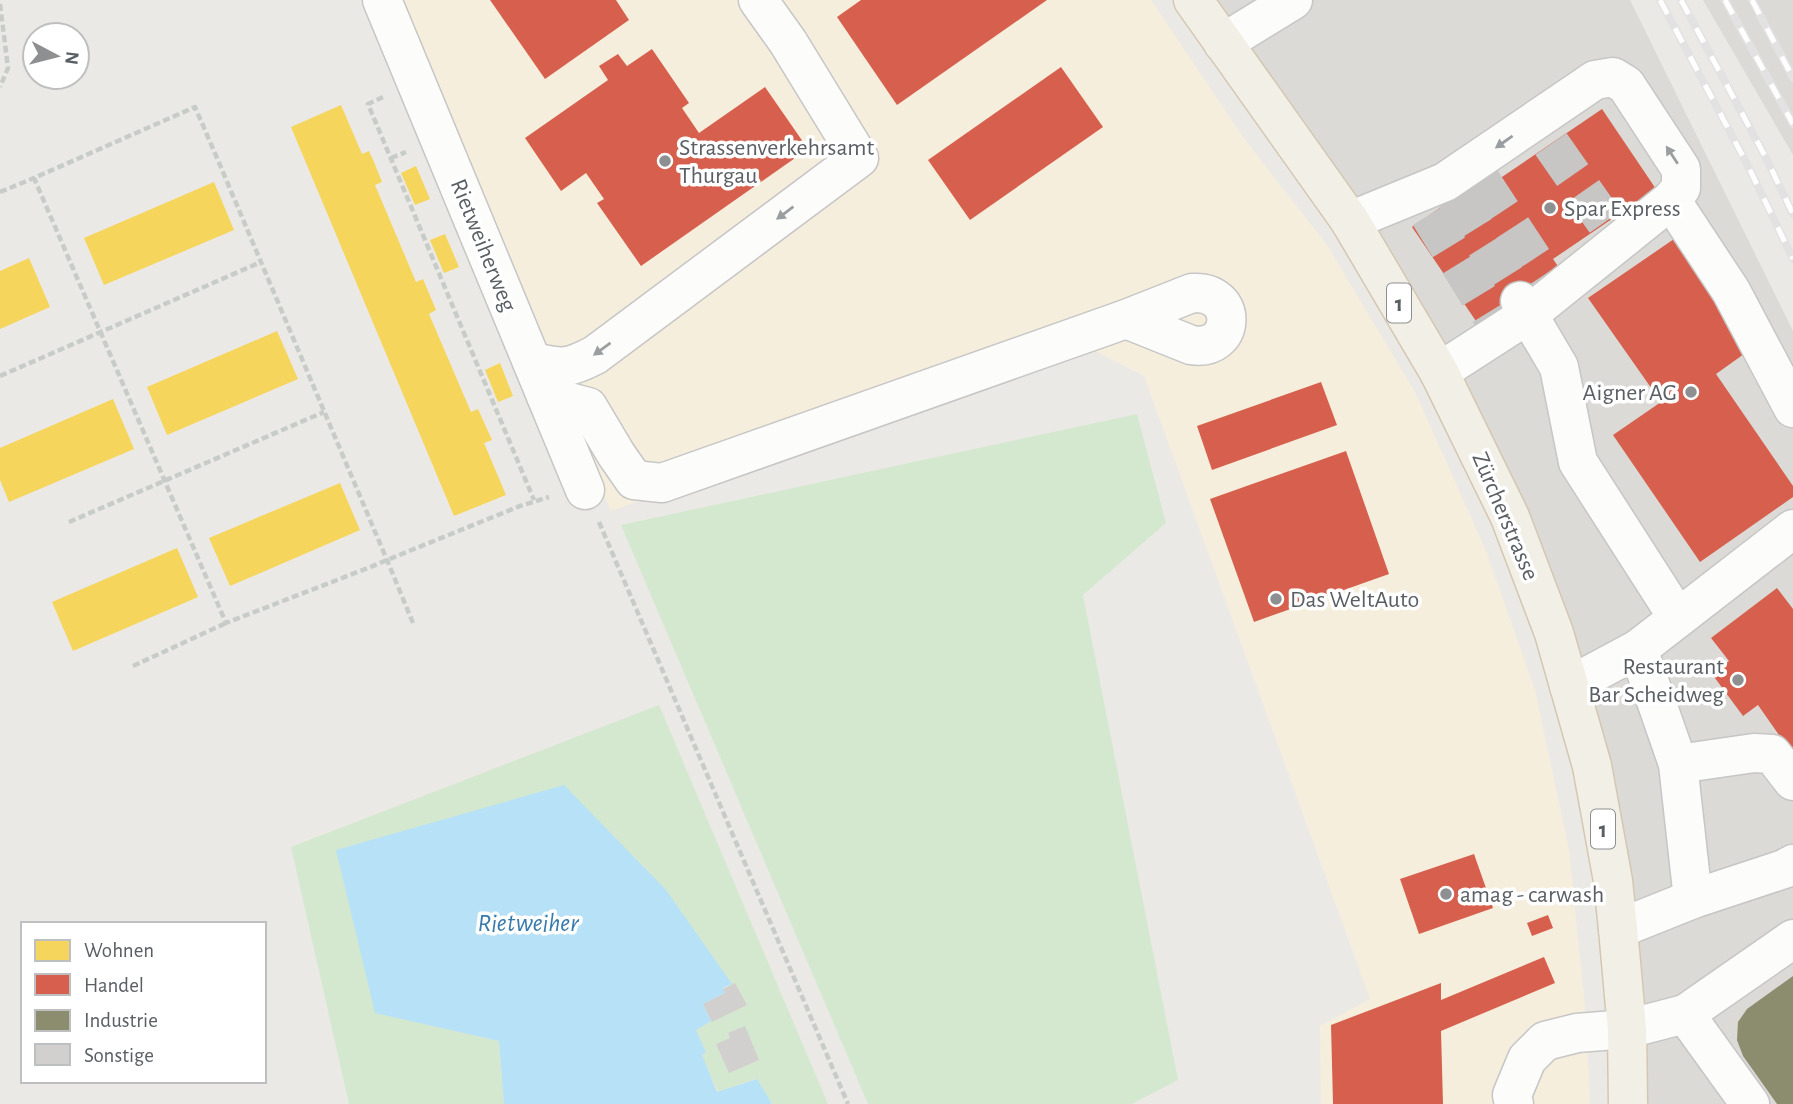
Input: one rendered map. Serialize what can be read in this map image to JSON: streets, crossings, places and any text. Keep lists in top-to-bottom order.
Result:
{
  "streets": {
    "main road": ["1", "Zürcherstrasse"],
    "street": ["Rietweiherweg"]
  },
  "water": ["Rietweiher"],
  "places": [
    "Strassenverkehrsamt Thurgau",
    "Spar Express",
    "Aigner AG",
    "Das WeltAuto",
    "Restaurant Bar Scheidweg",
    "amag - carwash"
  ],
  "legend": [
    "Wohnen",
    "Handel",
    "Industrie",
    "Sonstige"
  ],
  "north": "right"
}
